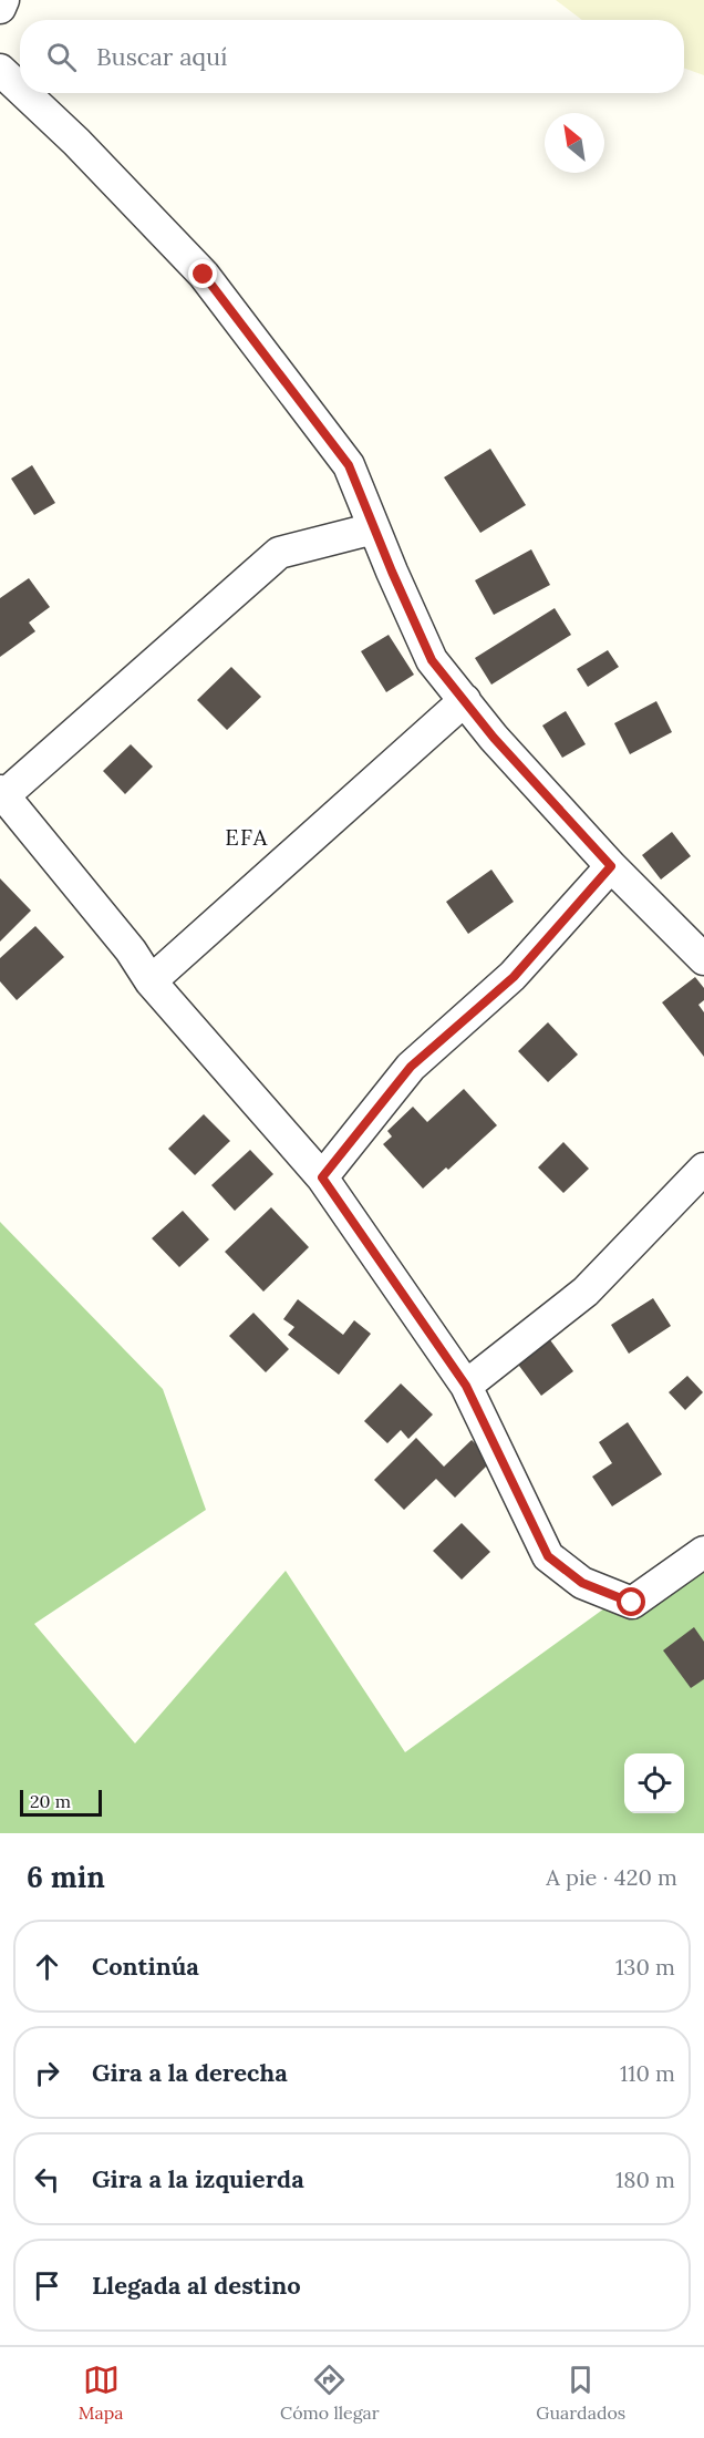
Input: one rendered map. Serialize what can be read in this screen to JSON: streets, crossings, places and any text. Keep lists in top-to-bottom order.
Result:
{
  "districts": ["EFA"],
  "scale_bar": "20 m",
  "north": "top left",
  "page": {
    "search": "Buscar aquí",
    "scale": "20 m",
    "heading": ["6 min", "A pie · 420 m"],
    "list": [
      ["Continúa", "130 m"],
      ["Gira a la derecha", "110 m"],
      ["Gira a la izquierda", "180 m"],
      "Llegada al destino"
    ],
    "nav": ["Mapa", "Cómo llegar", "Guardados"]
  }
}
